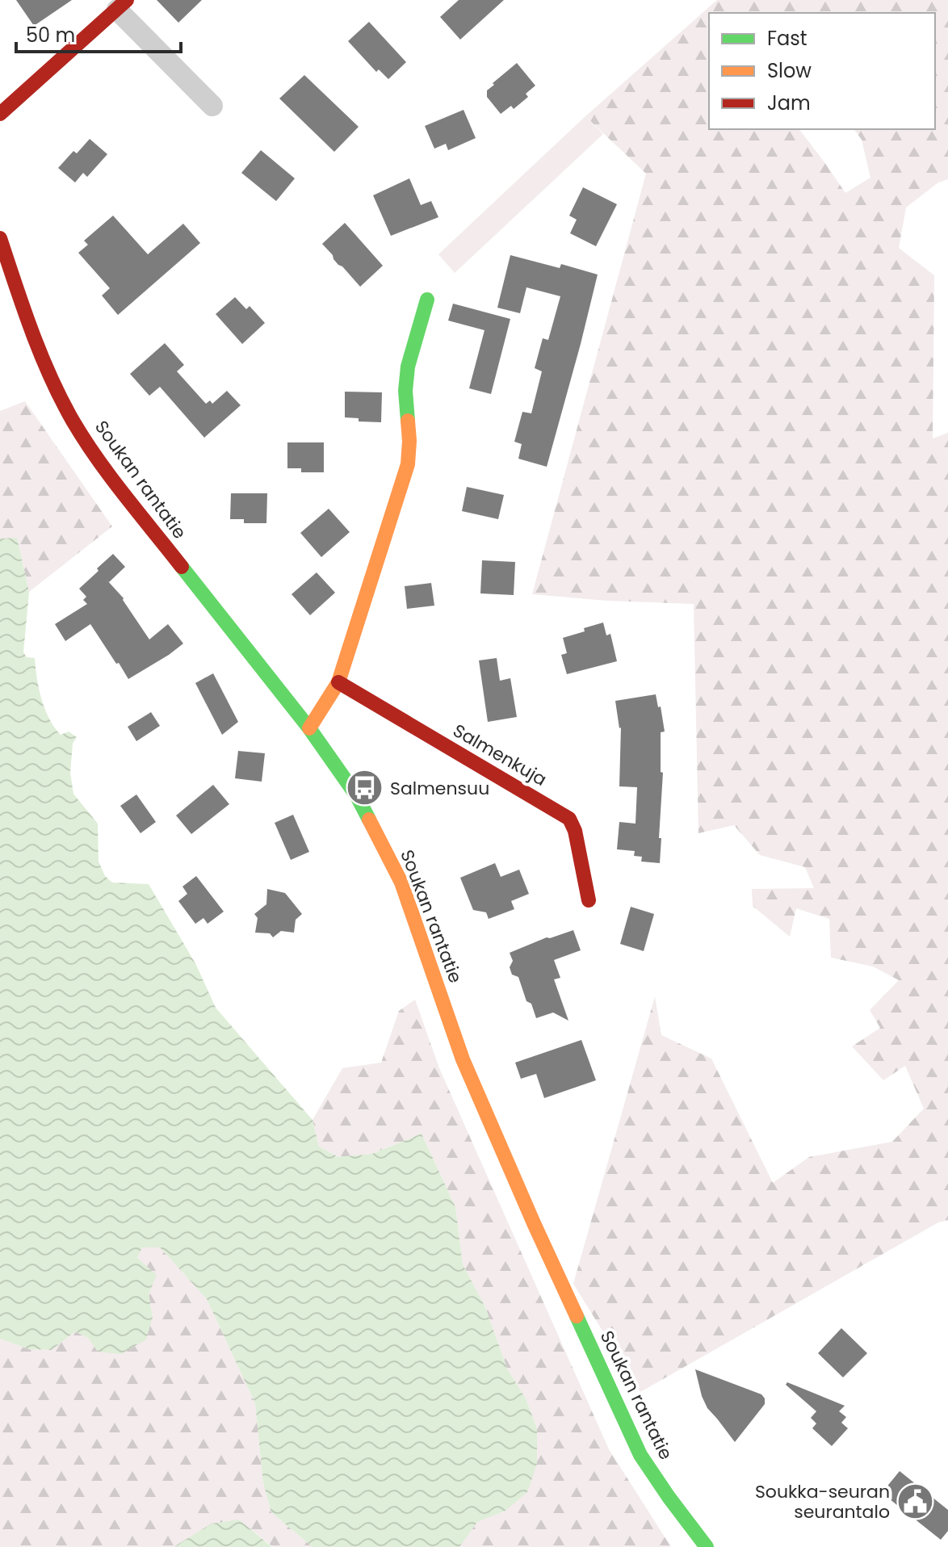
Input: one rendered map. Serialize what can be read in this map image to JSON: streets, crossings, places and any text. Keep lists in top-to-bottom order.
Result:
{
  "streets": {
    "street": ["Soukan rantatie", "Salmenkuja"]
  },
  "places": {
    "bus stop": ["Salmensuu"],
    "public building": ["Soukka-seuran seurantalo"]
  },
  "legend": ["Fast", "Slow", "Jam"],
  "scale_bar": "50 m"
}
